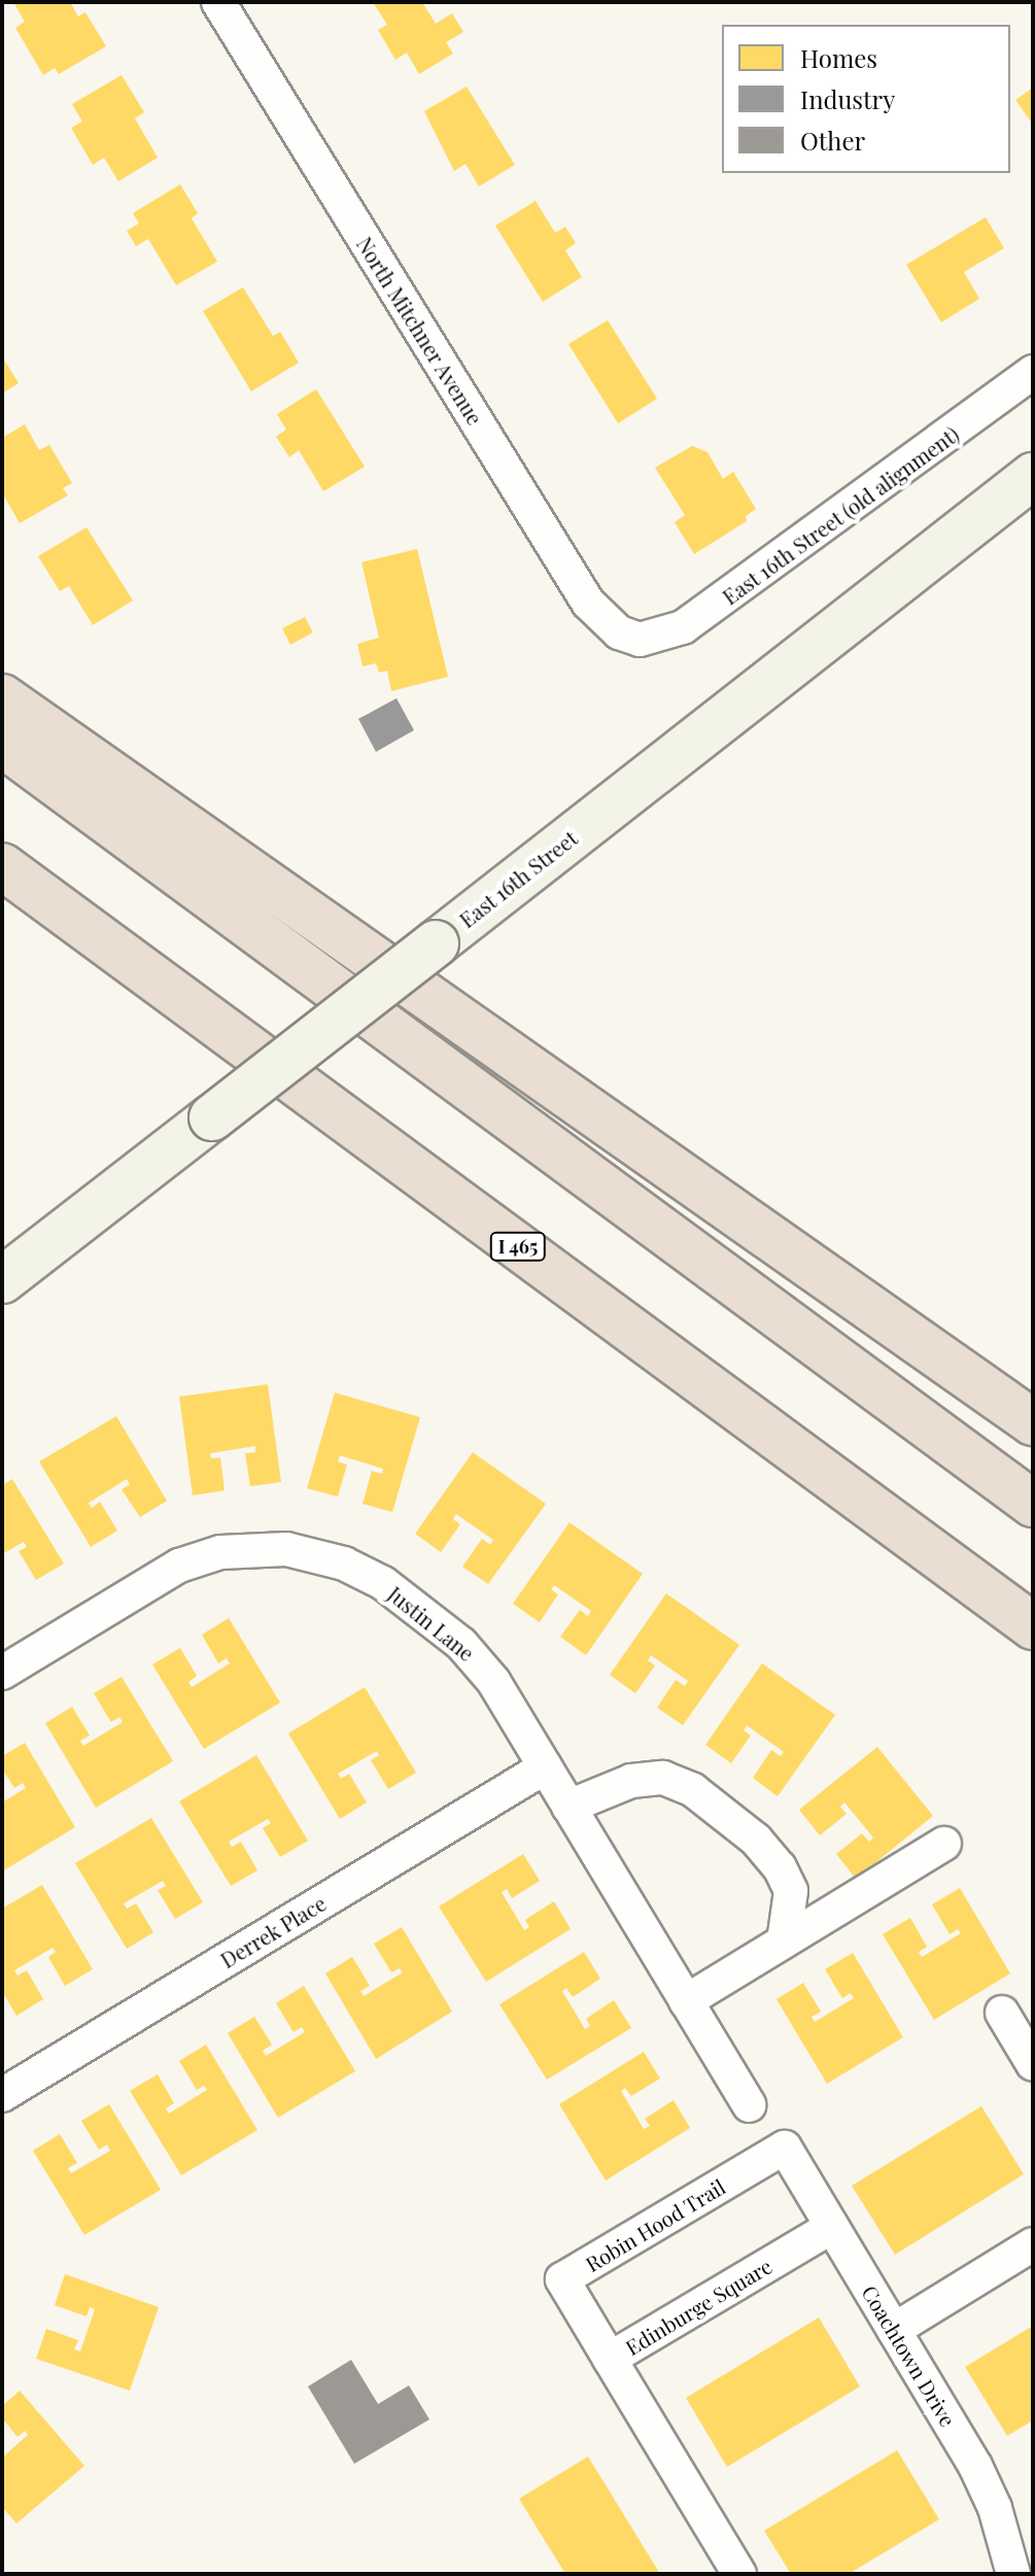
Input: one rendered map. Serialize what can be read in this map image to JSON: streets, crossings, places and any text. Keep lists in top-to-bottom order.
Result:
{
  "streets": {
    "highway": ["I 465"],
    "street": [
      "North Mitchner Avenue",
      "East 16th Street (old alignment)",
      "East 16th Street",
      "Justin Lane",
      "Derrek Place",
      "Robin Hood Trail",
      "Edinburge Square",
      "Coachtown Drive"
    ]
  },
  "crossings": [
    ["North Mitchner Avenue", "East 16th Street (old alignment)"],
    ["Justin Lane", "Derrek Place"],
    ["Robin Hood Trail", "Edinburge Square"],
    ["Robin Hood Trail", "Coachtown Drive"],
    ["Edinburge Square", "Coachtown Drive"]
  ],
  "legend": ["Homes", "Industry", "Other"]
}
